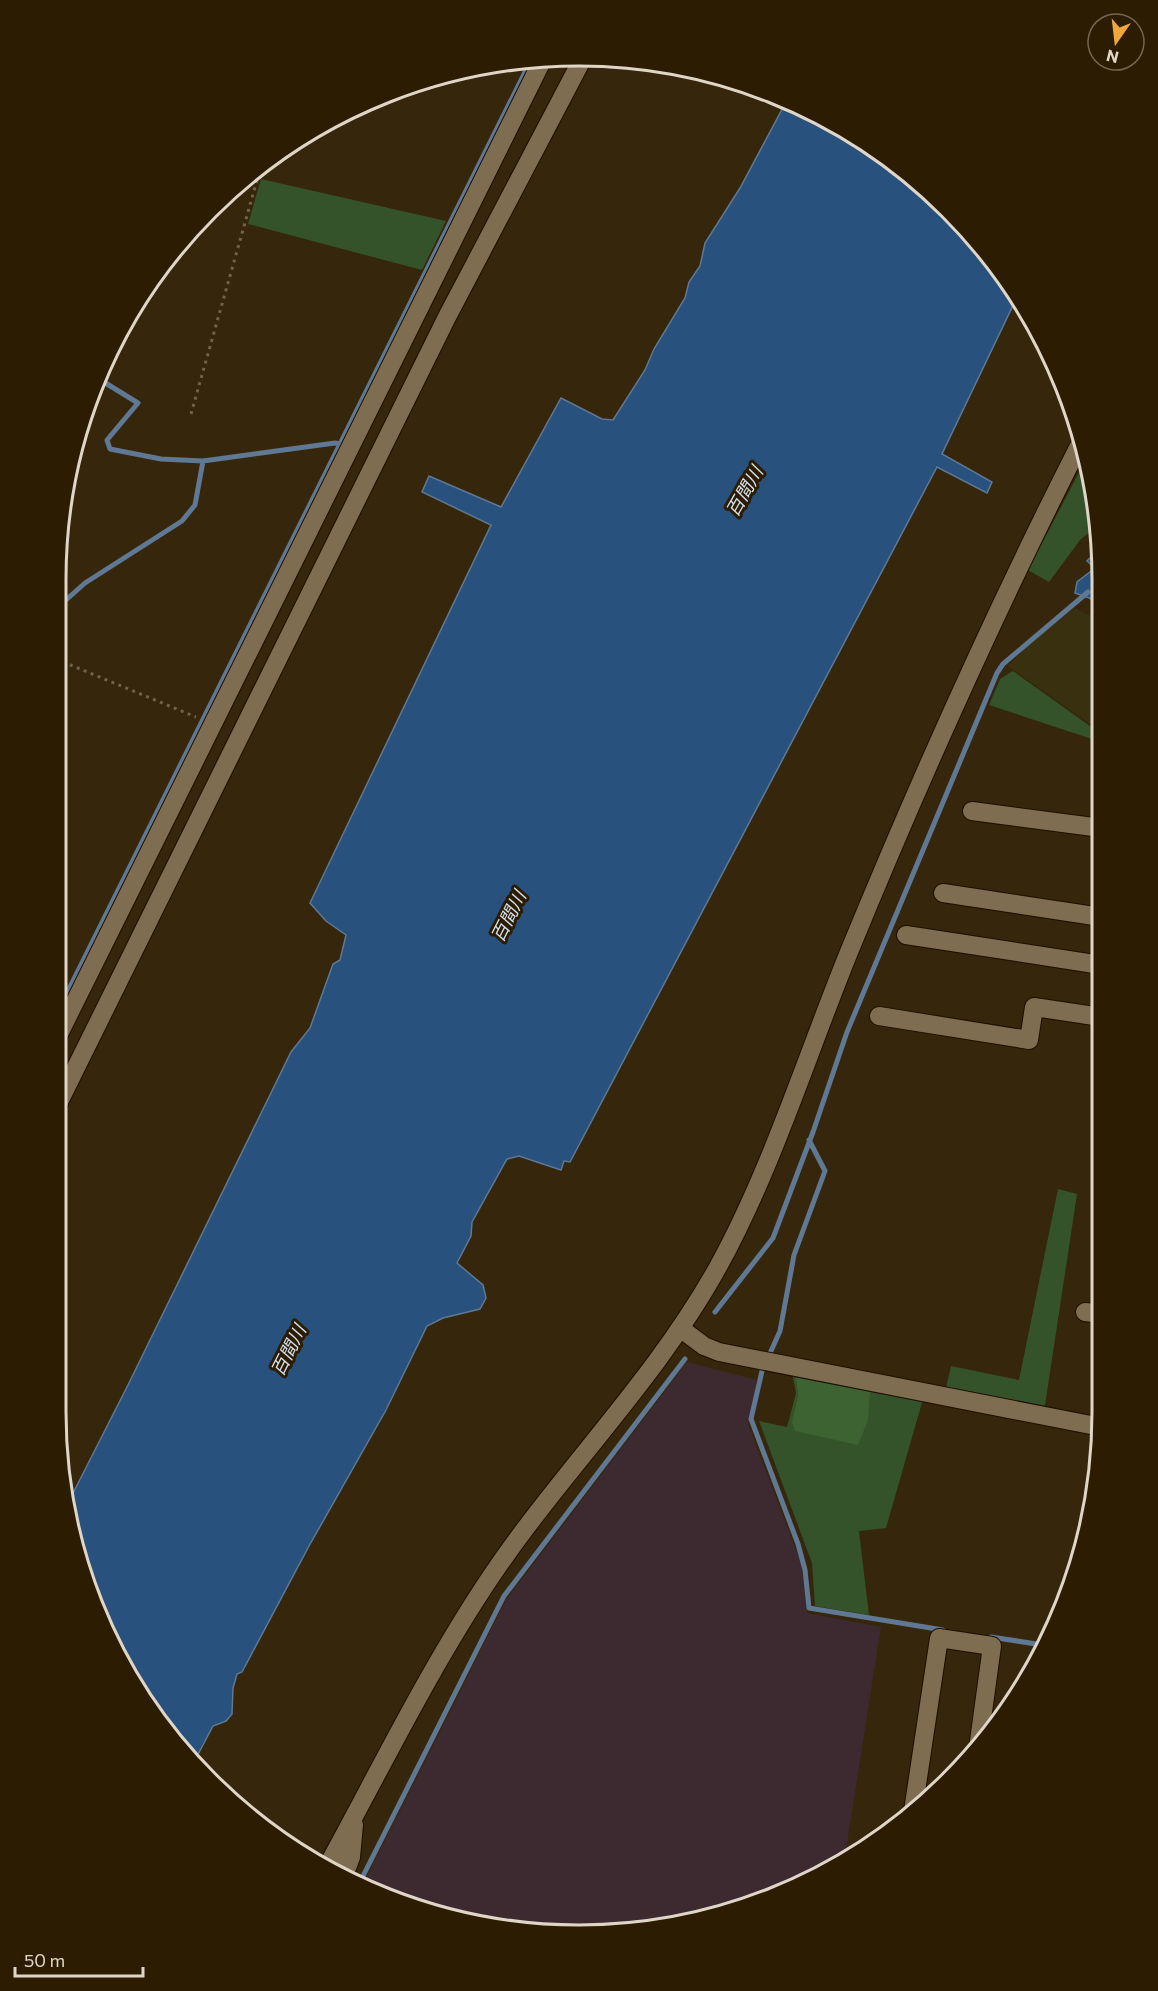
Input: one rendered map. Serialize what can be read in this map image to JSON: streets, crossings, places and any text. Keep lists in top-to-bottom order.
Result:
{
  "water": ["百間川"],
  "scale_bar": "50 m",
  "north": "bottom"
}
